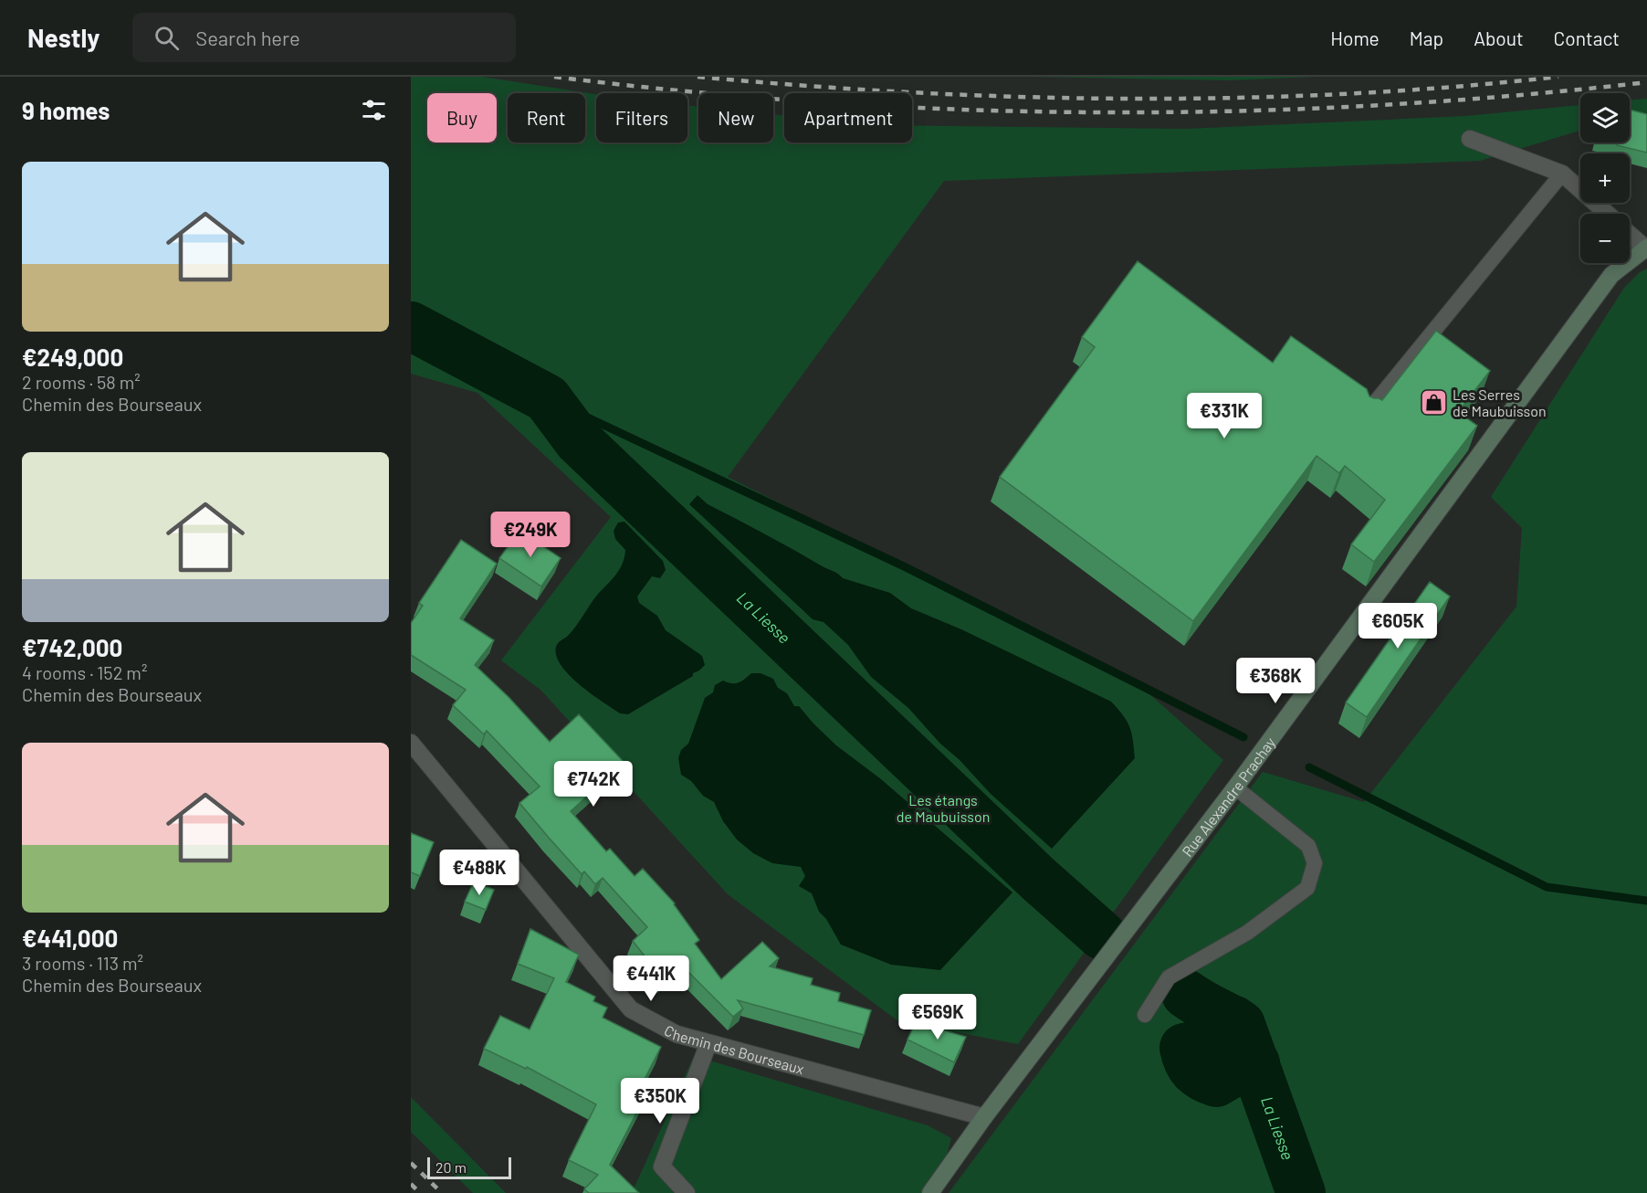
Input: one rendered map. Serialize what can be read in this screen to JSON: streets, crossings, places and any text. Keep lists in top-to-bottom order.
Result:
{
  "streets": {
    "street": ["Rue Alexandre Prachay", "Chemin des Bourseaux"]
  },
  "crossings": [
    ["Rue Alexandre Prachay", "Chemin des Bourseaux"]
  ],
  "water": ["La Liesse"],
  "parks": ["Les étangs de Maubuisson"],
  "places": {
    "shop": ["Les Serres de Maubuisson"]
  },
  "scale_bar": "20 m",
  "page": {
    "header": "Nestly",
    "search": "Search here",
    "nav": [
      "Home",
      "Map",
      "About",
      "Contact"
    ],
    "heading": "9 homes",
    "map_buttons": ["+", "−"],
    "chip": [
      "Buy",
      "Rent",
      "Filters",
      "New",
      "Apartment"
    ],
    "list": [
      {
        "name": "€249,000",
        "note": "2 rooms · 58 m² · Chemin des Bourseaux"
      },
      {
        "name": "€742,000",
        "note": "4 rooms · 152 m² · Chemin des Bourseaux"
      },
      {
        "name": "€441,000",
        "note": "3 rooms · 113 m² · Chemin des Bourseaux"
      }
    ],
    "price": [
      "€331K",
      "€249K",
      "€605K",
      "€368K",
      "€742K",
      "€488K",
      "€441K",
      "€569K",
      "€350K"
    ],
    "scale": "20 m"
  }
}
